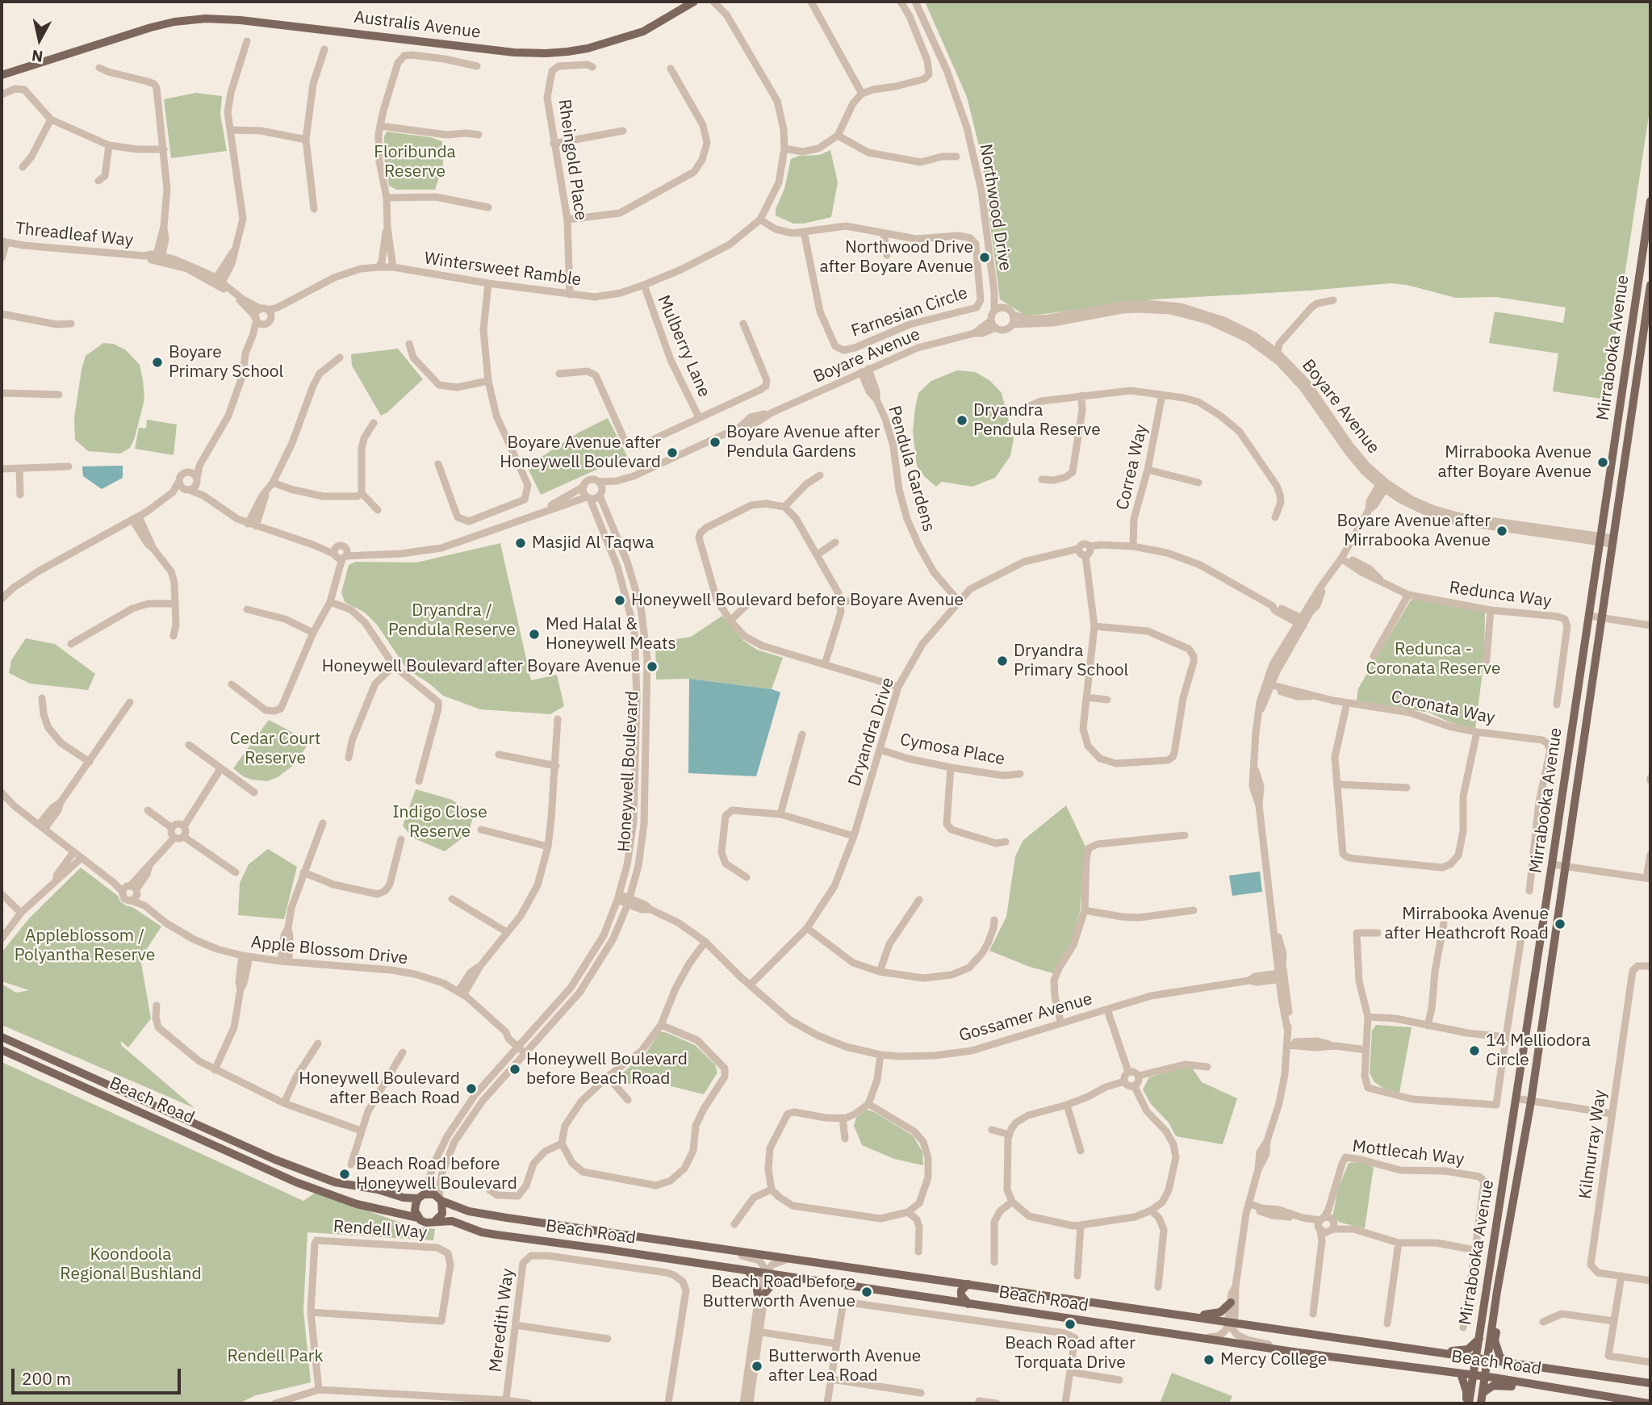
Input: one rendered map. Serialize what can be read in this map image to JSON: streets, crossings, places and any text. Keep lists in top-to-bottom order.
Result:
{
  "streets": {
    "main road": ["Australis Avenue", "Mirrabooka Avenue", "Beach Road"],
    "street": [
      "Rheingold Place",
      "Northwood Drive",
      "Threadleaf Way",
      "Wintersweet Ramble",
      "Farnesian Circle",
      "Mulberry Lane",
      "Boyare Avenue",
      "Correa Way",
      "Pendula Gardens",
      "Redunca Way",
      "Coronata Way",
      "Dryandra Drive",
      "Cymosa Place",
      "Honeywell Boulevard",
      "Apple Blossom Drive",
      "Gossamer Avenue",
      "Kilmurray Way",
      "Mottlecah Way",
      "Rendell Way",
      "Meredith Way"
    ]
  },
  "crossings": [
    ["Rheingold Place", "Wintersweet Ramble"],
    ["Northwood Drive", "Boyare Avenue"],
    ["Threadleaf Way", "Wintersweet Ramble"],
    ["Wintersweet Ramble", "Farnesian Circle"],
    ["Wintersweet Ramble", "Mulberry Lane"],
    ["Mirrabooka Avenue", "Boyare Avenue"],
    ["Mirrabooka Avenue", "Beach Road"],
    ["Boyare Avenue", "Pendula Gardens"],
    ["Boyare Avenue", "Honeywell Boulevard"],
    ["Correa Way", "Dryandra Drive"],
    ["Pendula Gardens", "Dryandra Drive"],
    ["Dryandra Drive", "Cymosa Place"],
    ["Dryandra Drive", "Gossamer Avenue"],
    ["Honeywell Boulevard", "Apple Blossom Drive"],
    ["Honeywell Boulevard", "Gossamer Avenue"],
    ["Honeywell Boulevard", "Beach Road"]
  ],
  "parks": [
    "Floribunda Reserve",
    "Dryandra / Pendula Reserve",
    "Redunca - Coronata Reserve",
    "Cedar Court Reserve",
    "Indigo Close Reserve",
    "Appleblossom / Polyantha Reserve",
    "Koondoola Regional Bushland",
    "Rendell Park"
  ],
  "places": [
    "Northwood Drive after Boyare Avenue",
    "Boyare Primary School",
    "Dryandra Pendula Reserve",
    "Boyare Avenue after Pendula Gardens",
    "Boyare Avenue after Honeywell Boulevard",
    "Mirrabooka Avenue after Boyare Avenue",
    "Boyare Avenue after Mirrabooka Avenue",
    "Masjid Al Taqwa",
    "Honeywell Boulevard before Boyare Avenue",
    "Med Halal & Honeywell Meats",
    "Dryandra Primary School",
    "Honeywell Boulevard after Boyare Avenue",
    "Mirrabooka Avenue after Heathcroft Road",
    "14 Melliodora Circle",
    "Honeywell Boulevard before Beach Road",
    "Honeywell Boulevard after Beach Road",
    "Beach Road before Honeywell Boulevard",
    "Beach Road before Butterworth Avenue",
    "Beach Road after Torquata Drive",
    "Mercy College",
    "Butterworth Avenue after Lea Road"
  ],
  "scale_bar": "200 m",
  "north": "bottom"
}
